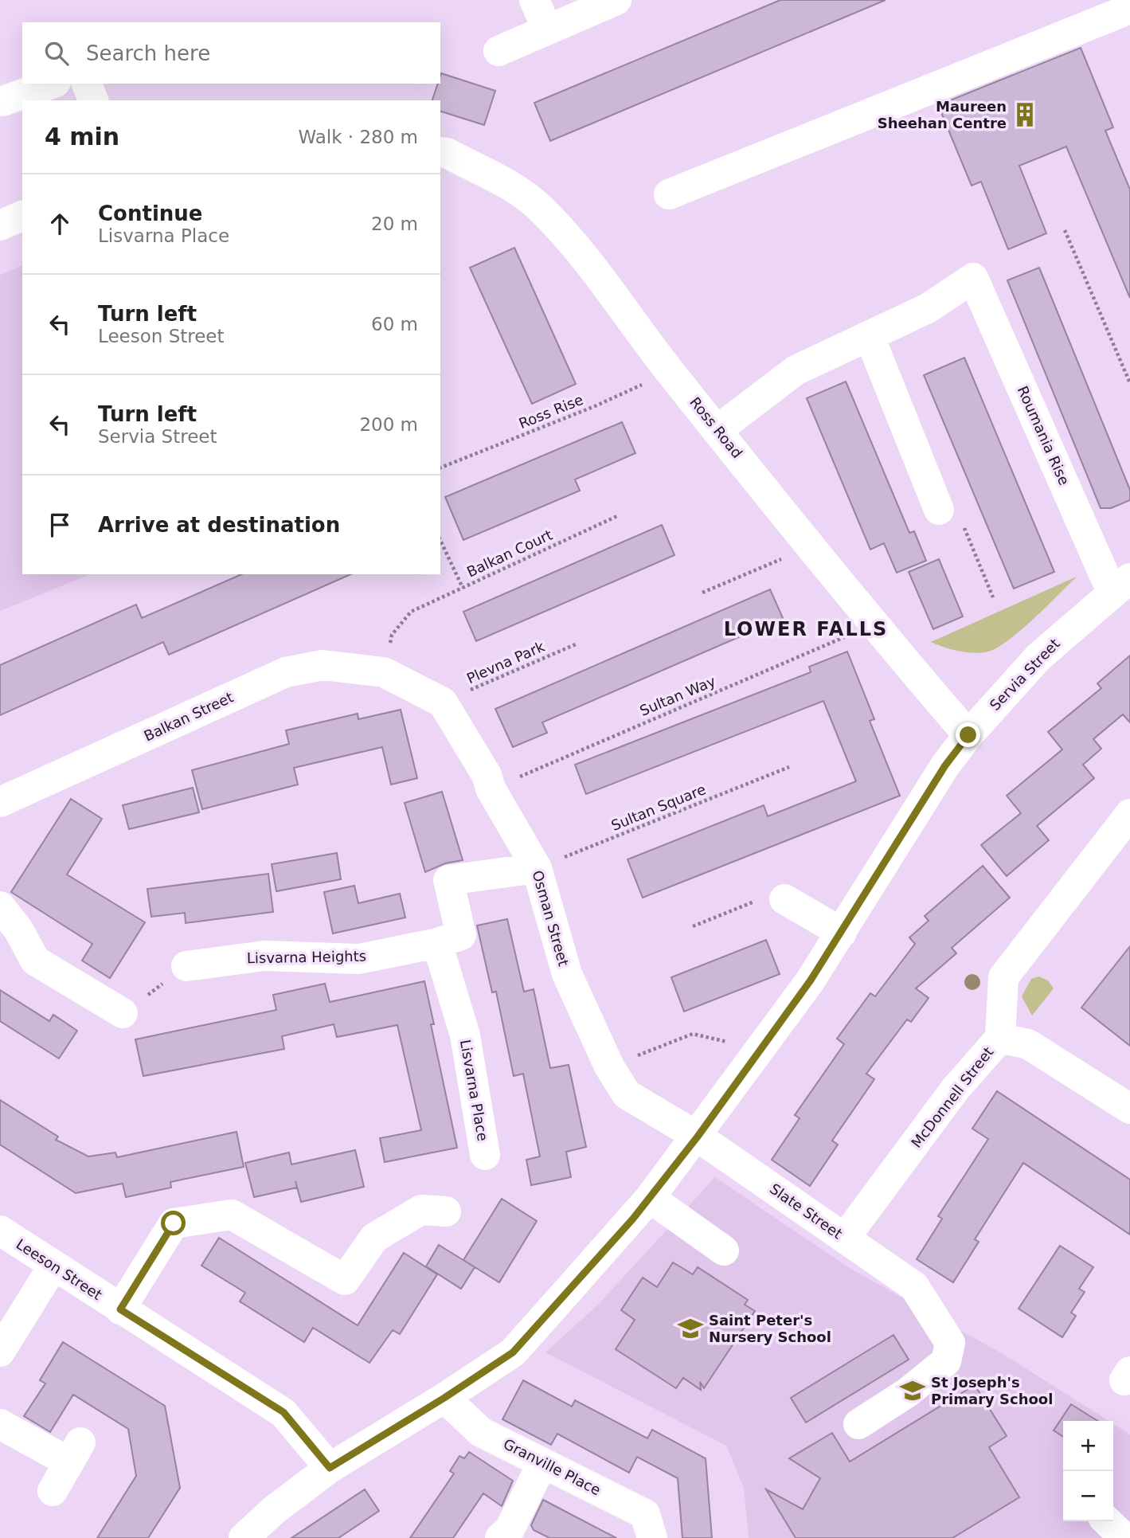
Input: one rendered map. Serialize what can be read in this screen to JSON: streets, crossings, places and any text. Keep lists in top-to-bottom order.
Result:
{
  "streets": {
    "street": [
      "Ross Road",
      "Roumania Rise",
      "Servia Street",
      "Balkan Street",
      "Osman Street",
      "Lisvarna Heights",
      "Lisvarna Place",
      "McDonnell Street",
      "Slate Street",
      "Leeson Street",
      "Granville Place"
    ],
    "path": [
      "Ross Rise",
      "Balkan Court",
      "Plevna Park",
      "Sultan Way",
      "Sultan Square"
    ]
  },
  "crossings": [
    ["Ross Rise", "Ross Road"],
    ["Ross Road", "Servia Street"],
    ["Ross Road", "Sultan Way"],
    ["Roumania Rise", "Servia Street"],
    ["Balkan Court", "Balkan Street"],
    ["Plevna Park", "Osman Street"],
    ["Servia Street", "Osman Street"],
    ["Servia Street", "Slate Street"],
    ["Servia Street", "Leeson Street"],
    ["Servia Street", "Granville Place"],
    ["Sultan Way", "Osman Street"],
    ["Sultan Square", "Osman Street"],
    ["Osman Street", "Slate Street"],
    ["Lisvarna Heights", "Lisvarna Place"],
    ["McDonnell Street", "Slate Street"]
  ],
  "districts": ["LOWER FALLS"],
  "places": {
    "building": ["Maureen Sheehan Centre"],
    "school or university": ["Saint Peter's Nursery School", "St Joseph's Primary School"]
  },
  "page": {
    "search": "Search here",
    "heading": ["4 min", "Walk · 280 m"],
    "list": [
      ["Continue", "Lisvarna Place", "20 m"],
      ["Turn left", "Leeson Street", "60 m"],
      ["Turn left", "Servia Street", "200 m"],
      "Arrive at destination"
    ],
    "map_buttons": ["+", "−"]
  }
}
